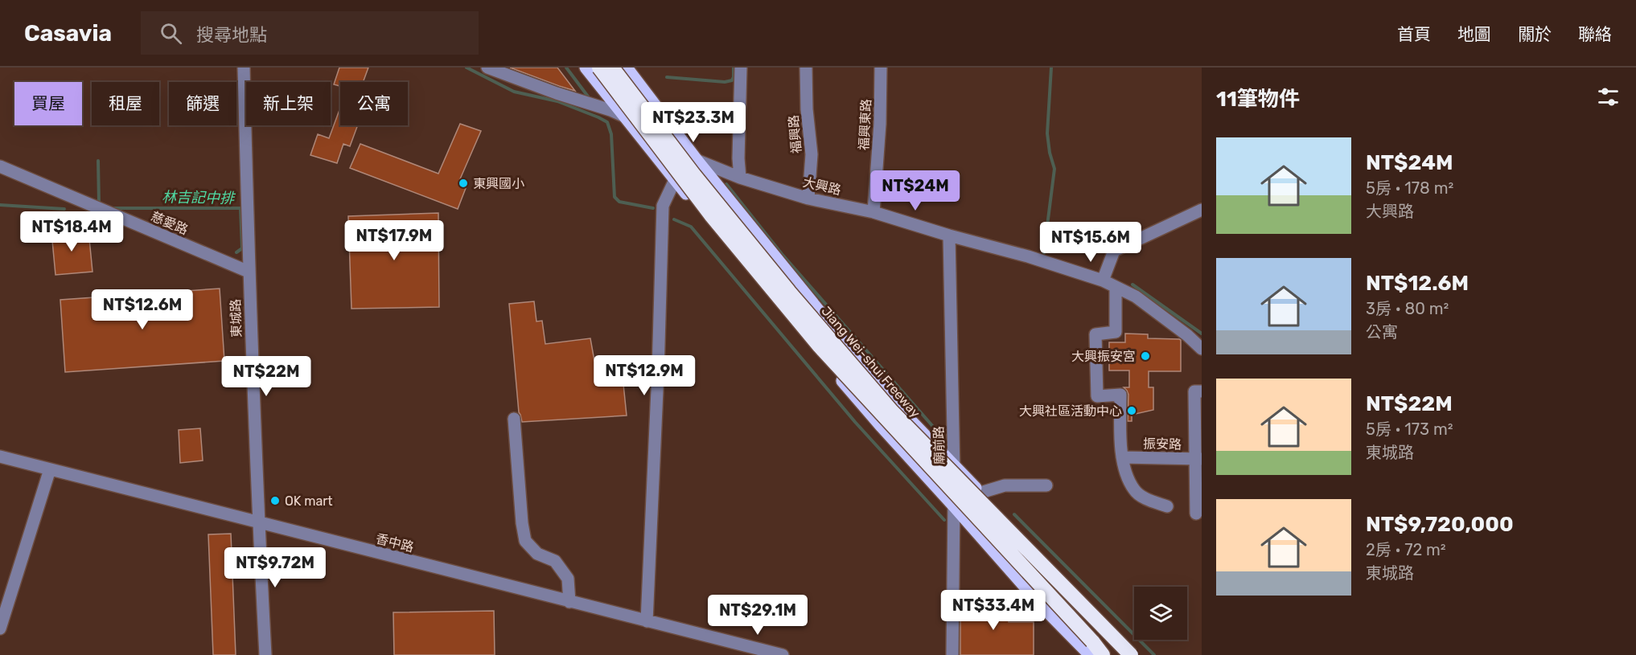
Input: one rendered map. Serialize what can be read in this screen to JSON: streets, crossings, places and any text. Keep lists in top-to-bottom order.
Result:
{
  "streets": {
    "highway": ["Jiang Wei-shui Freeway"],
    "street": [
      "福興東路",
      "福興路",
      "大興路",
      "慈愛路",
      "東城路",
      "振安路",
      "廟前路",
      "香中路"
    ]
  },
  "crossings": [
    ["福興東路", "大興路"],
    ["福興路", "大興路"],
    ["大興路", "廟前路"],
    ["慈愛路", "東城路"],
    ["東城路", "香中路"]
  ],
  "water": ["林吉記中排"],
  "places": [
    "東興國小",
    "大興振安宮",
    "大興社區活動中心",
    "OK mart"
  ],
  "page": {
    "header": "Casavia",
    "search": "搜尋地點",
    "nav": [
      "首頁",
      "地圖",
      "關於",
      "聯絡"
    ],
    "heading": "11筆物件",
    "chip": [
      "買屋",
      "租屋",
      "篩選",
      "新上架",
      "公寓"
    ],
    "price": [
      "NT$23.3M",
      "NT$24M",
      "NT$18.4M",
      "NT$17.9M",
      "NT$15.6M",
      "NT$12.6M",
      "NT$12.9M",
      "NT$22M",
      "NT$9.72M",
      "NT$33.4M",
      "NT$29.1M"
    ],
    "list": [
      {
        "name": "NT$24M",
        "note": "5房 · 178 m² · 大興路"
      },
      {
        "name": "NT$12.6M",
        "note": "3房 · 80 m² · 公寓"
      },
      {
        "name": "NT$22M",
        "note": "5房 · 173 m² · 東城路"
      },
      {
        "name": "NT$9,720,000",
        "note": "2房 · 72 m² · 東城路"
      }
    ]
  }
}
